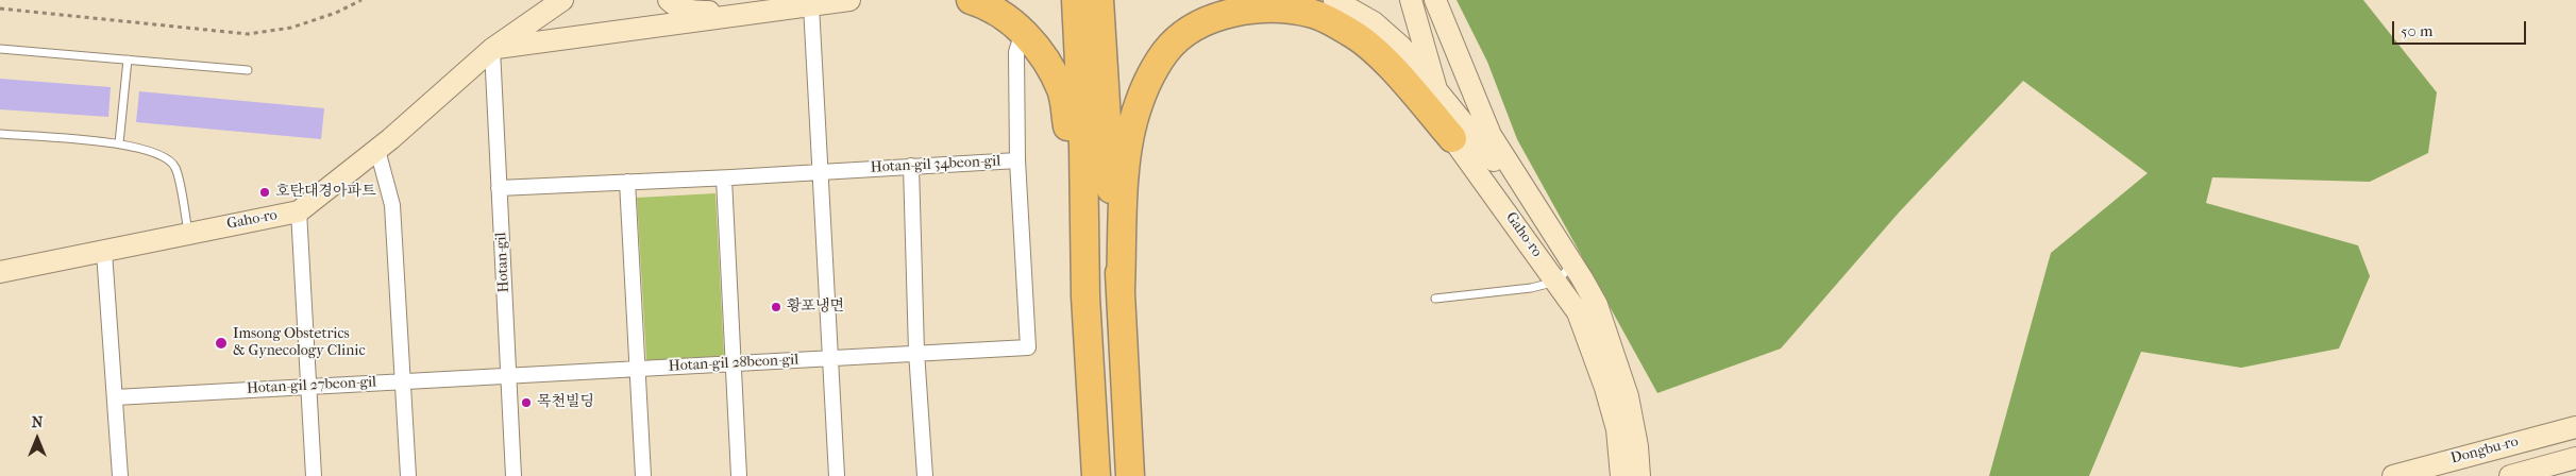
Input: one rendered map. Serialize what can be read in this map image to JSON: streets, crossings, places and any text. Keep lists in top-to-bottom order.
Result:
{
  "streets": {
    "street": [
      "Hotan-gil 34beon-gil",
      "Gaho-ro",
      "Hotan-gil",
      "Hotan-gil 28beon-gil",
      "Hotan-gil 27beon-gil",
      "Dongbu-ro"
    ]
  },
  "crossings": [
    ["Hotan-gil 34beon-gil", "Hotan-gil"],
    ["Hotan-gil 34beon-gil", "Hotan-gil 28beon-gil"],
    ["Gaho-ro", "Hotan-gil"],
    ["Hotan-gil", "Hotan-gil 28beon-gil"],
    ["Hotan-gil", "Hotan-gil 27beon-gil"],
    ["Hotan-gil 28beon-gil", "Hotan-gil 27beon-gil"]
  ],
  "places": [
    "호탄대경아파트",
    "황포냉면",
    "Imsong Obstetrics & Gynecology Clinic",
    "목천빌딩"
  ],
  "scale_bar": "50 m",
  "north": "top"
}
